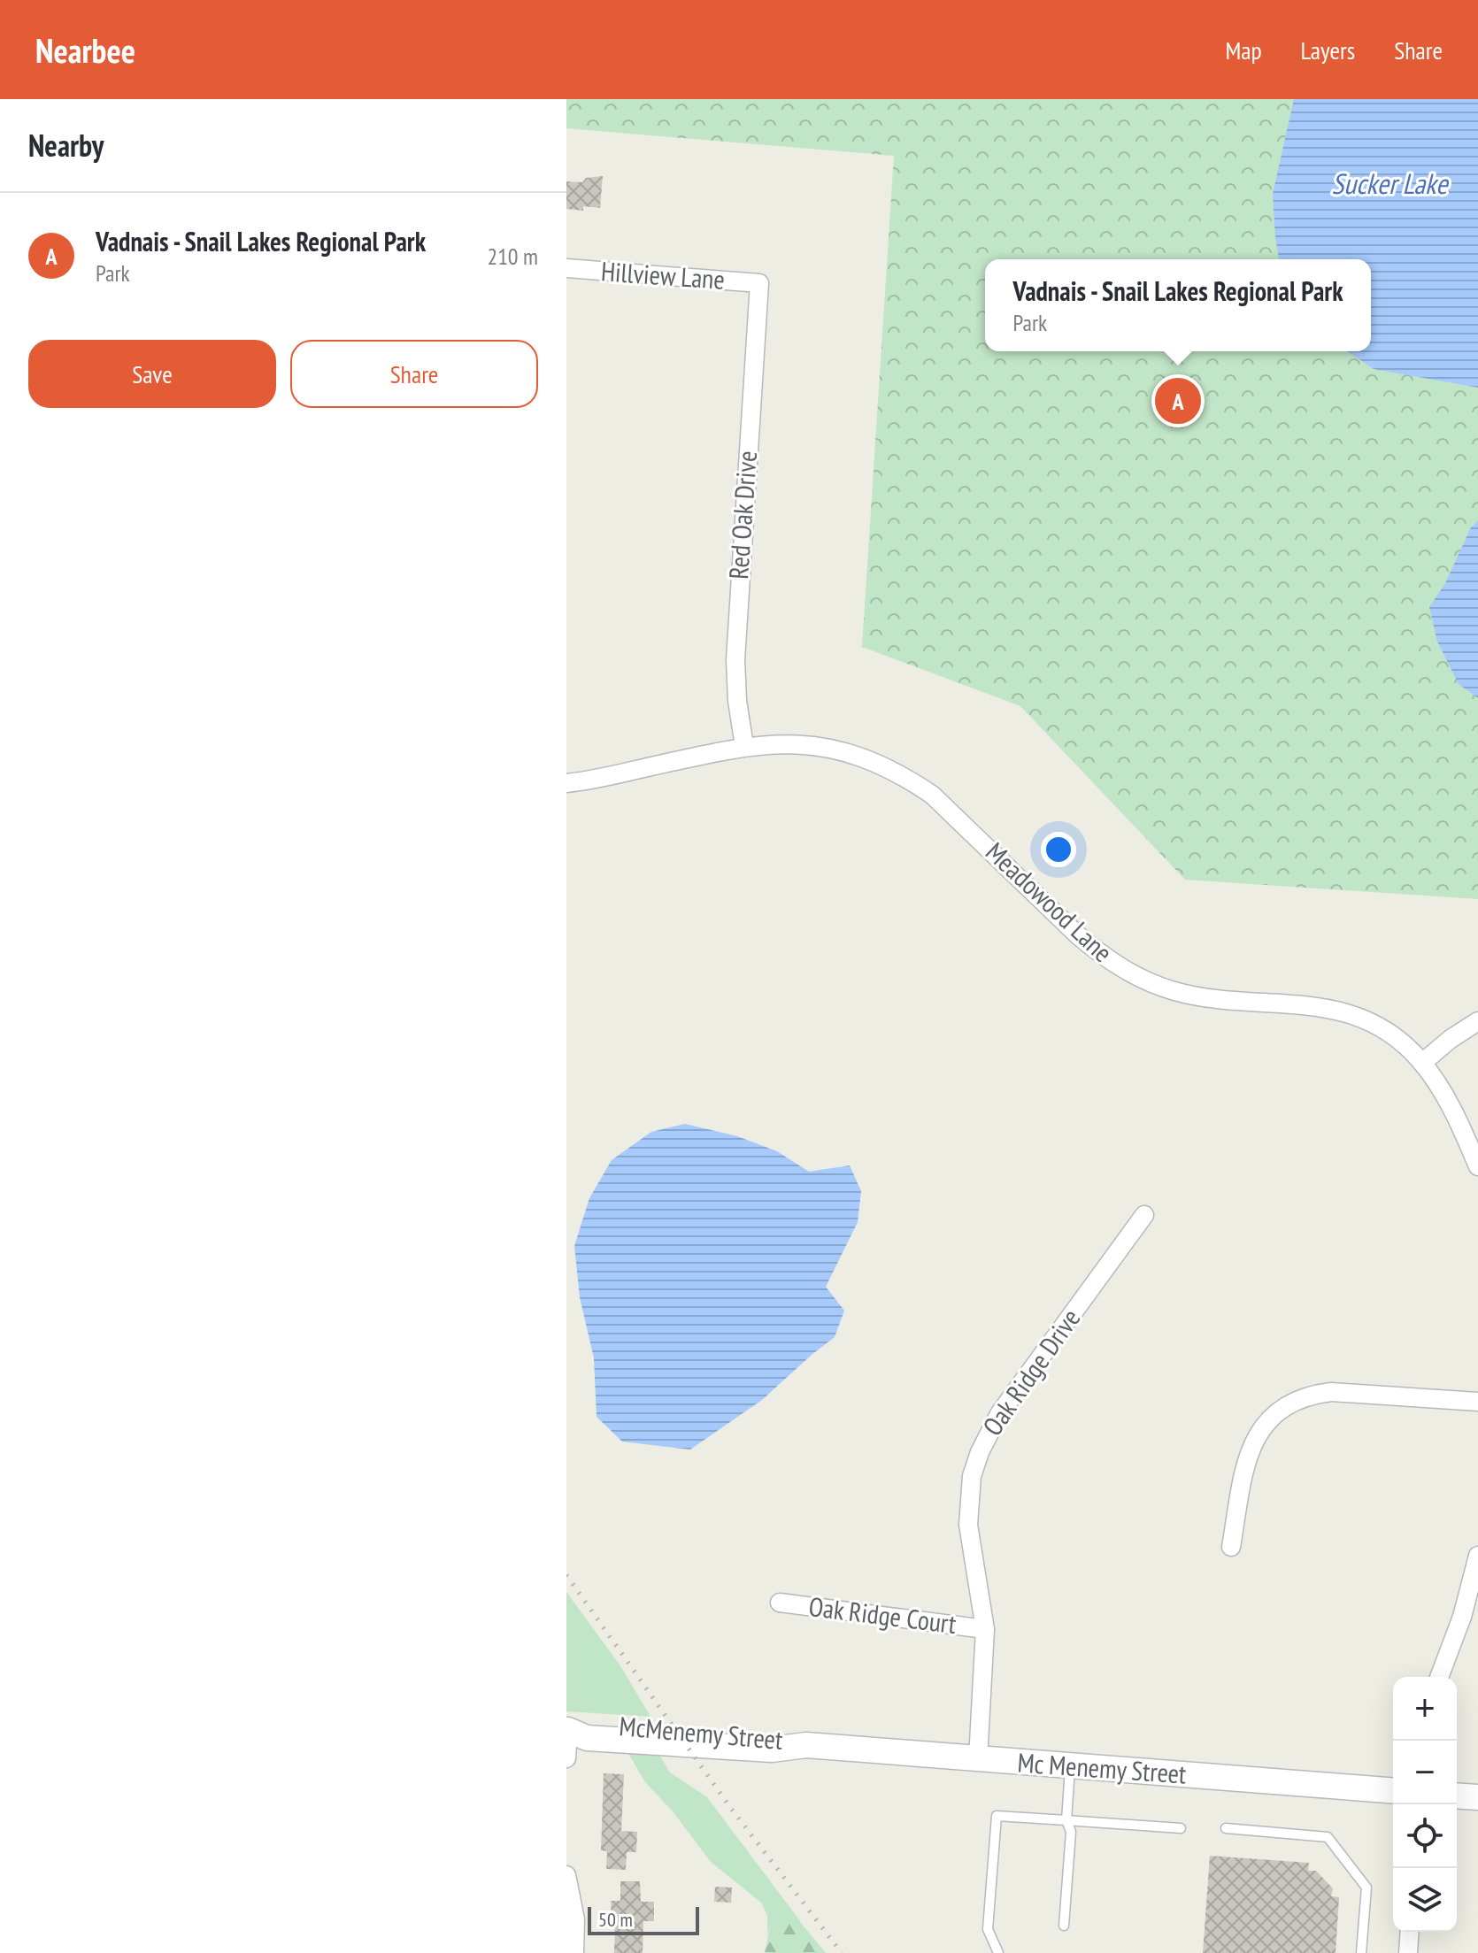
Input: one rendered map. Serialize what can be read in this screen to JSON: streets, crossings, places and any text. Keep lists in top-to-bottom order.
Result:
{
  "streets": {
    "street": [
      "Hillview Lane",
      "Red Oak Drive",
      "Meadowood Lane",
      "Oak Ridge Drive",
      "Oak Ridge Court",
      "McMenemy Street",
      "Mc Menemy Street"
    ]
  },
  "crossings": [
    ["Hillview Lane", "Red Oak Drive"],
    ["Red Oak Drive", "Meadowood Lane"],
    ["Oak Ridge Drive", "Oak Ridge Court"],
    ["Oak Ridge Drive", "Mc Menemy Street"],
    ["McMenemy Street", "Mc Menemy Street"]
  ],
  "water": ["Sucker Lake"],
  "scale_bar": "50 m",
  "page": {
    "header": "Nearbee",
    "nav": ["Map", "Layers", "Share"],
    "heading": "Nearby",
    "list": [
      {
        "mark": "A",
        "name": "Vadnais - Snail Lakes Regional Park",
        "note": "Park",
        "value": "210 m"
      }
    ],
    "popup": ["Vadnais - Snail Lakes Regional Park", "Park"],
    "buttons": ["Save", "Share"],
    "pins": "A",
    "map_buttons": ["+", "−"],
    "scale": "50 m"
  }
}
